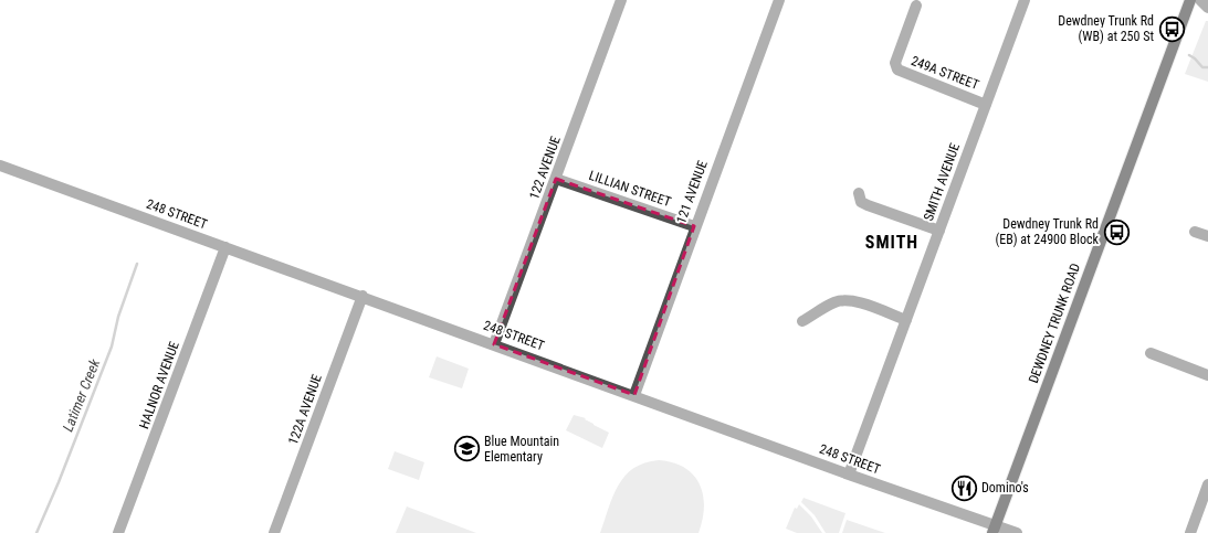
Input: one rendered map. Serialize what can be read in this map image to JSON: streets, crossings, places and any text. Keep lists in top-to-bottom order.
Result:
{
  "streets": {
    "main road": ["DEWDNEY TRUNK ROAD"],
    "street": [
      "249A STREET",
      "122 AVENUE",
      "SMITH AVENUE",
      "LILLIAN STREET",
      "121 AVENUE",
      "248 STREET",
      "HALNOR AVENUE",
      "122A AVENUE"
    ]
  },
  "crossings": [
    ["249A STREET", "SMITH AVENUE"],
    ["122 AVENUE", "LILLIAN STREET"],
    ["122 AVENUE", "248 STREET"],
    ["SMITH AVENUE", "248 STREET"],
    ["LILLIAN STREET", "121 AVENUE"],
    ["121 AVENUE", "248 STREET"],
    ["248 STREET", "DEWDNEY TRUNK ROAD"],
    ["248 STREET", "HALNOR AVENUE"],
    ["248 STREET", "122A AVENUE"]
  ],
  "districts": ["SMITH"],
  "water": ["Latimer Creek"],
  "places": {
    "bus stop": ["Dewdney Trunk Rd (WB) at 250 St", "Dewdney Trunk Rd (EB) at 24900 Block"],
    "school or university": ["Blue Mountain Elementary"],
    "restaurant": ["Domino's"]
  }
}
